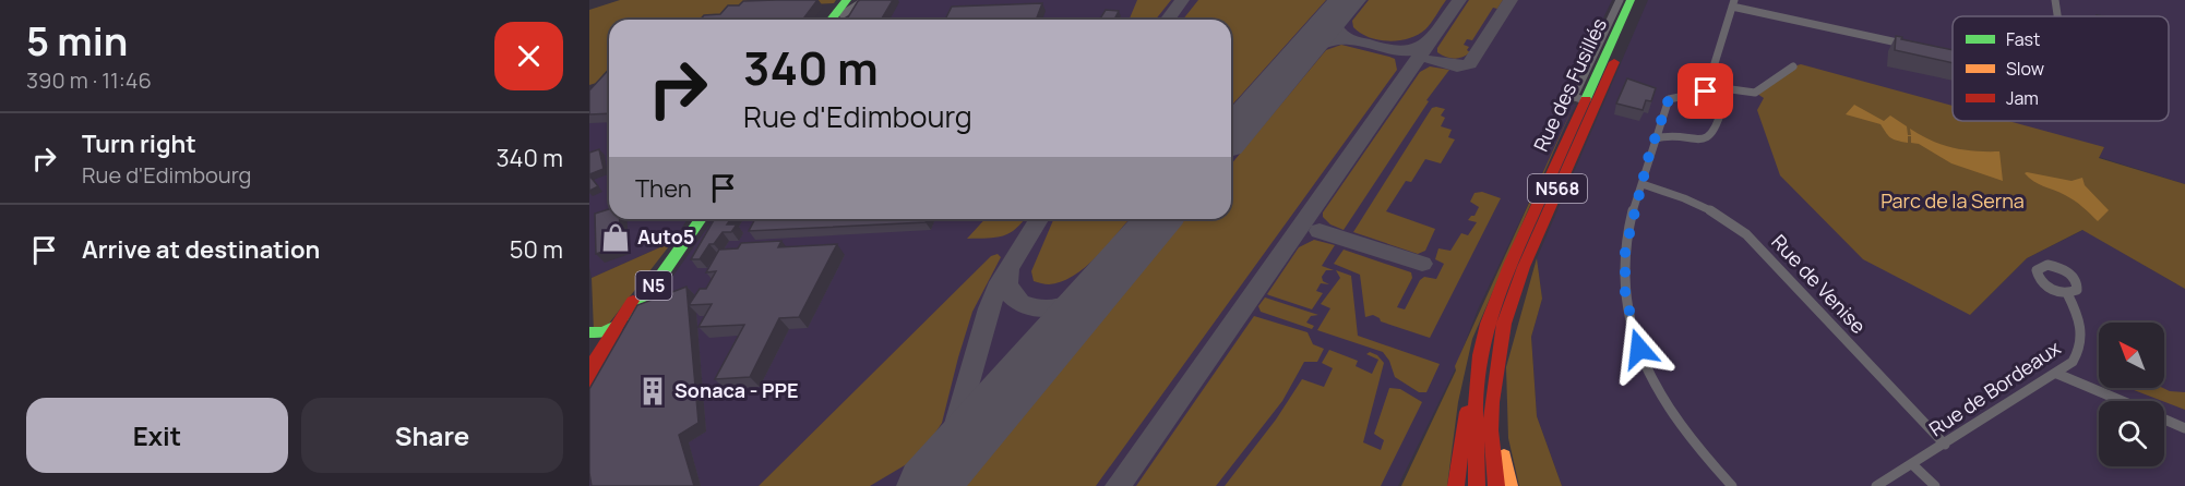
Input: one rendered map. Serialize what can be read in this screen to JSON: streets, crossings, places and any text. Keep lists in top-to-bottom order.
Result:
{
  "streets": {
    "main road": ["Rue des Fusillés", "N568", "N5"],
    "street": ["Rue de Venise", "Rue de Bordeaux"]
  },
  "crossings": [
    ["Rue de Venise", "Rue de Bordeaux"]
  ],
  "parks": ["Parc de la Serna"],
  "places": {
    "shop": ["Auto5"],
    "building": ["Sonaca - PPE"]
  },
  "legend": ["Fast", "Slow", "Jam"],
  "north": "top left",
  "page": {
    "heading": ["5 min", "390 m · 11:46"],
    "turn": ["340 m", "Rue d'Edimbourg"],
    "list": [
      {
        "name": "Turn right",
        "note": "Rue d'Edimbourg",
        "value": "340 m"
      },
      {
        "name": "Arrive at destination",
        "value": "50 m"
      }
    ],
    "then": "Then",
    "buttons": ["Exit", "Share"]
  }
}
